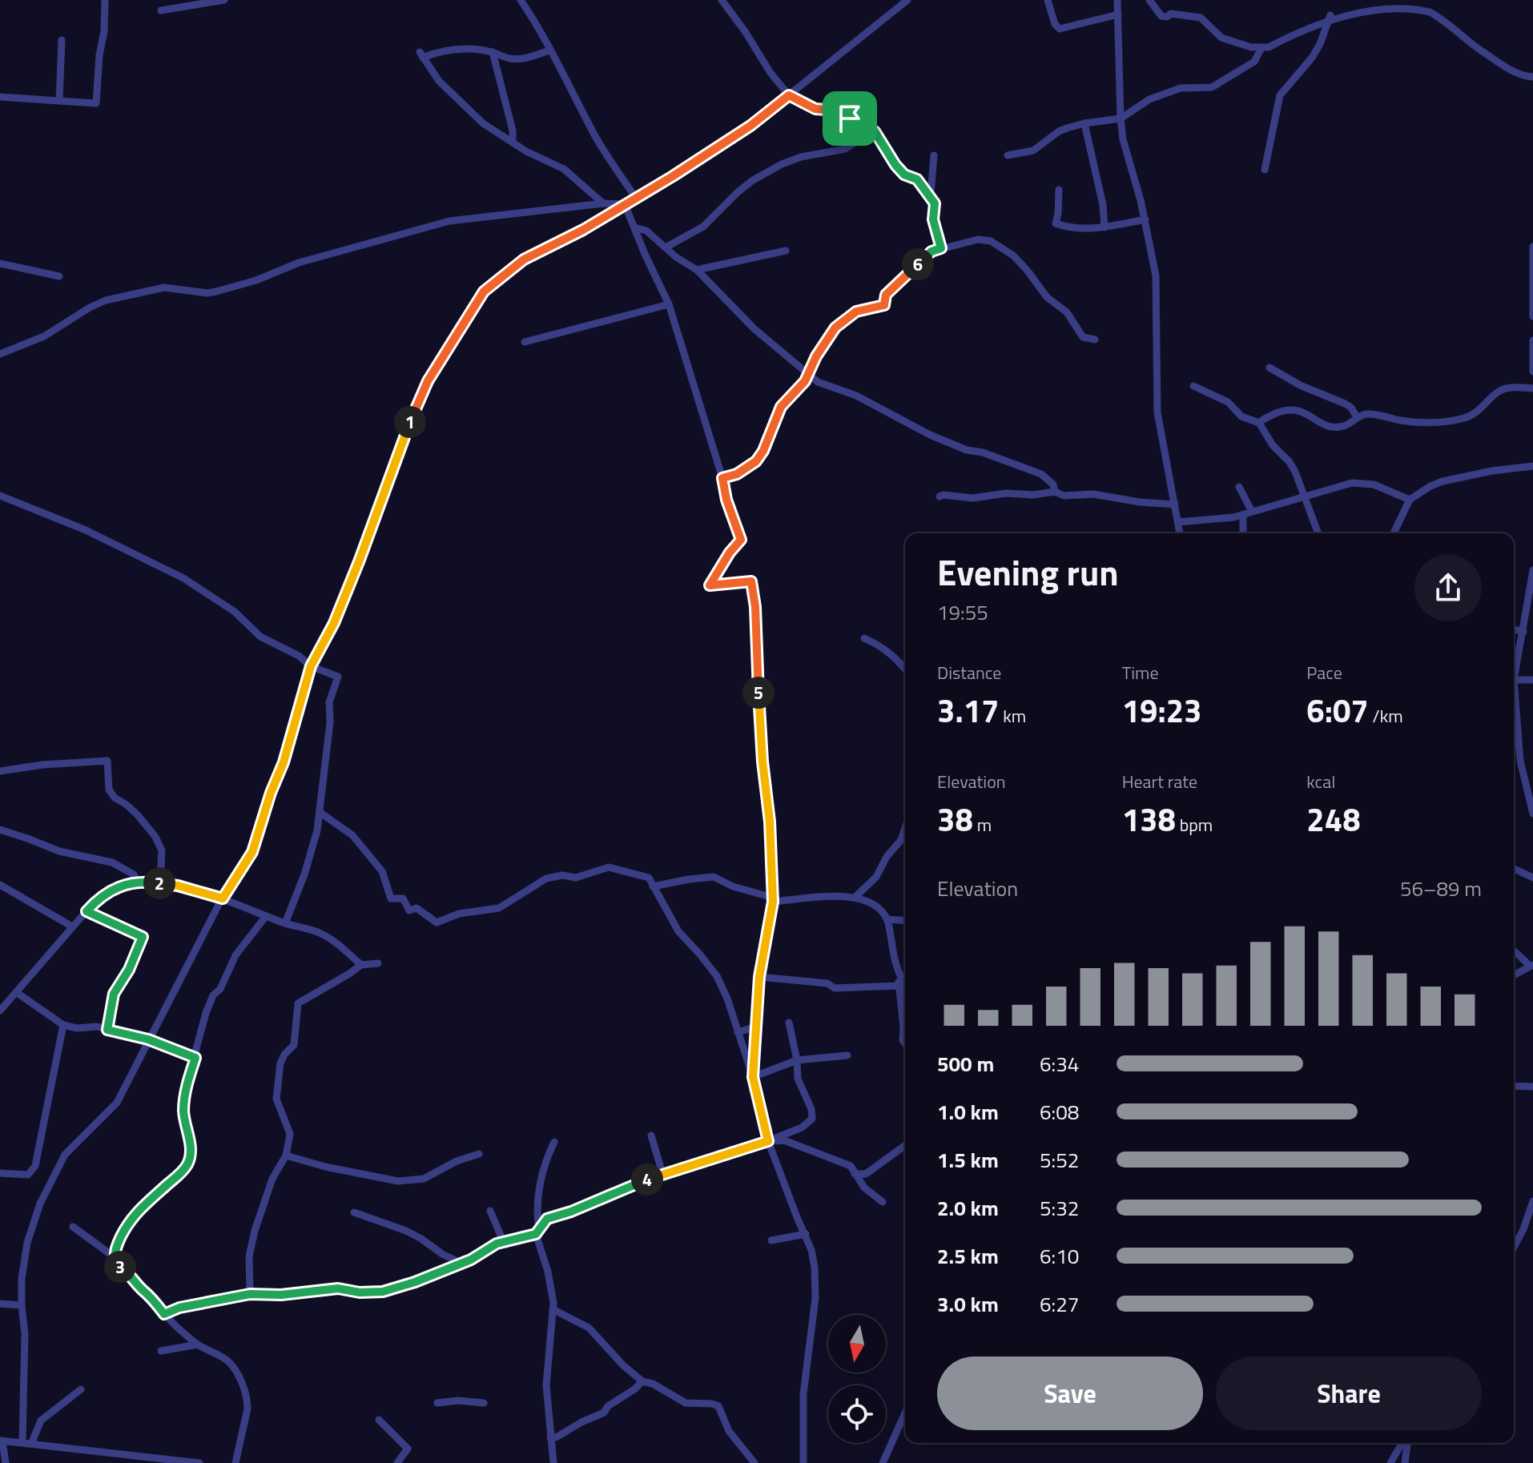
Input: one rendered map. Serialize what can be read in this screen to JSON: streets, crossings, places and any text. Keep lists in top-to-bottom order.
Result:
{
  "north": "bottom",
  "page": {
    "pins": [
      "6",
      "1",
      "5",
      "2",
      "4",
      "3"
    ],
    "heading": ["Evening run", "19:55"],
    "stats": [
      ["Distance", "3.17 km"],
      ["Time", "19:23"],
      ["Pace", "6:07 /km"],
      ["Elevation", "38 m"],
      ["Heart rate", "138 bpm"],
      ["kcal", "248"]
    ],
    "chart": ["Elevation", "56–89 m"],
    "list": [
      {
        "name": "500 m",
        "note": "6:34"
      },
      {
        "name": "1.0 km",
        "note": "6:08"
      },
      {
        "name": "1.5 km",
        "note": "5:52"
      },
      {
        "name": "2.0 km",
        "note": "5:32"
      },
      {
        "name": "2.5 km",
        "note": "6:10"
      },
      {
        "name": "3.0 km",
        "note": "6:27"
      }
    ],
    "buttons": ["Save", "Share"]
  }
}
